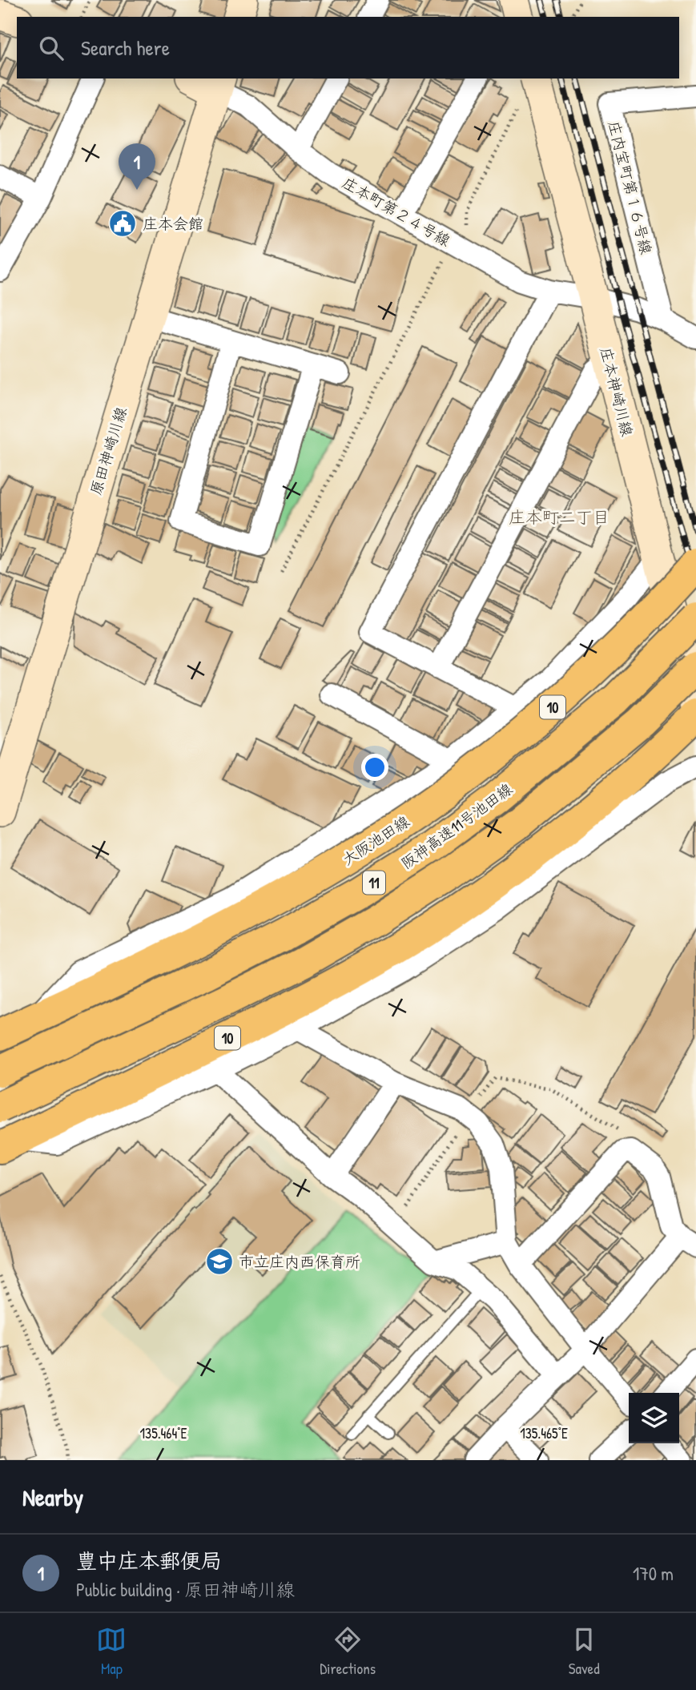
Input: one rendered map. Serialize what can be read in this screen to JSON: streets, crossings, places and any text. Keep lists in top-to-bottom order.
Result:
{
  "streets": {
    "main road": [
      "10",
      "阪神高速11号池田線",
      "大阪池田線",
      "11"
    ],
    "street": [
      "庄内宝町第１６号線",
      "庄本町第２４号線",
      "庄本神崎川線",
      "原田神崎川線"
    ]
  },
  "crossings": [
    ["庄内宝町第１６号線", "庄本町第２４号線"],
    ["庄本町第２４号線", "庄本神崎川線"],
    ["庄本町第２４号線", "原田神崎川線"]
  ],
  "districts": ["庄本町二丁目"],
  "places": {
    "public building": ["庄本会館"],
    "school or university": ["市立庄内西保育所"]
  },
  "page": {
    "search": "Search here",
    "pins": "1",
    "heading": "Nearby",
    "list": [
      {
        "mark": "1",
        "name": "豊中庄本郵便局",
        "note": "Public building · 原田神崎川線",
        "value": "170 m"
      }
    ],
    "nav": ["Map", "Directions", "Saved"]
  },
  "coordinates": ["135.464°E", "135.465°E"]
}
